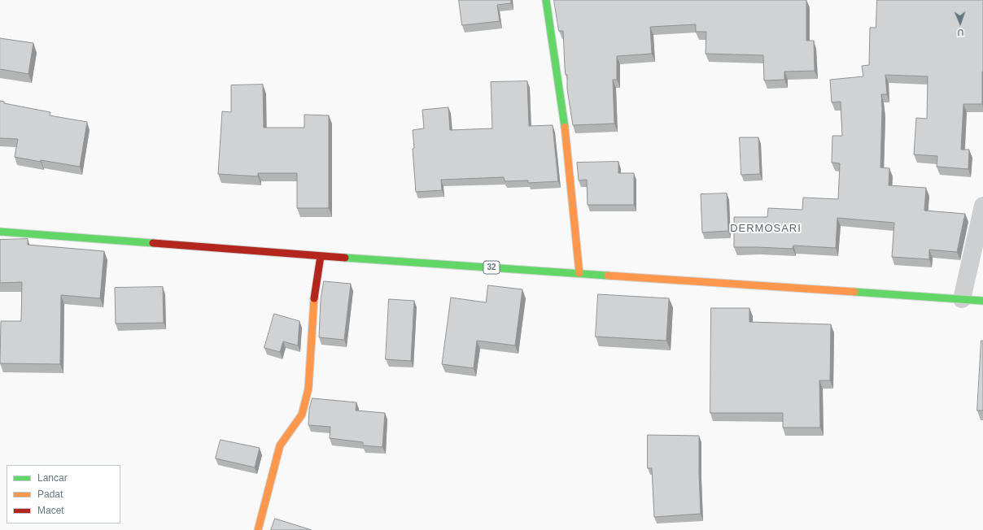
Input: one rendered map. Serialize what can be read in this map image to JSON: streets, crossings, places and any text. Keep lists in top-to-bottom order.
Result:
{
  "streets": {
    "main road": ["32"]
  },
  "districts": ["DERMOSARI"],
  "legend": ["Lancar", "Padat", "Macet"],
  "north": "bottom"
}
